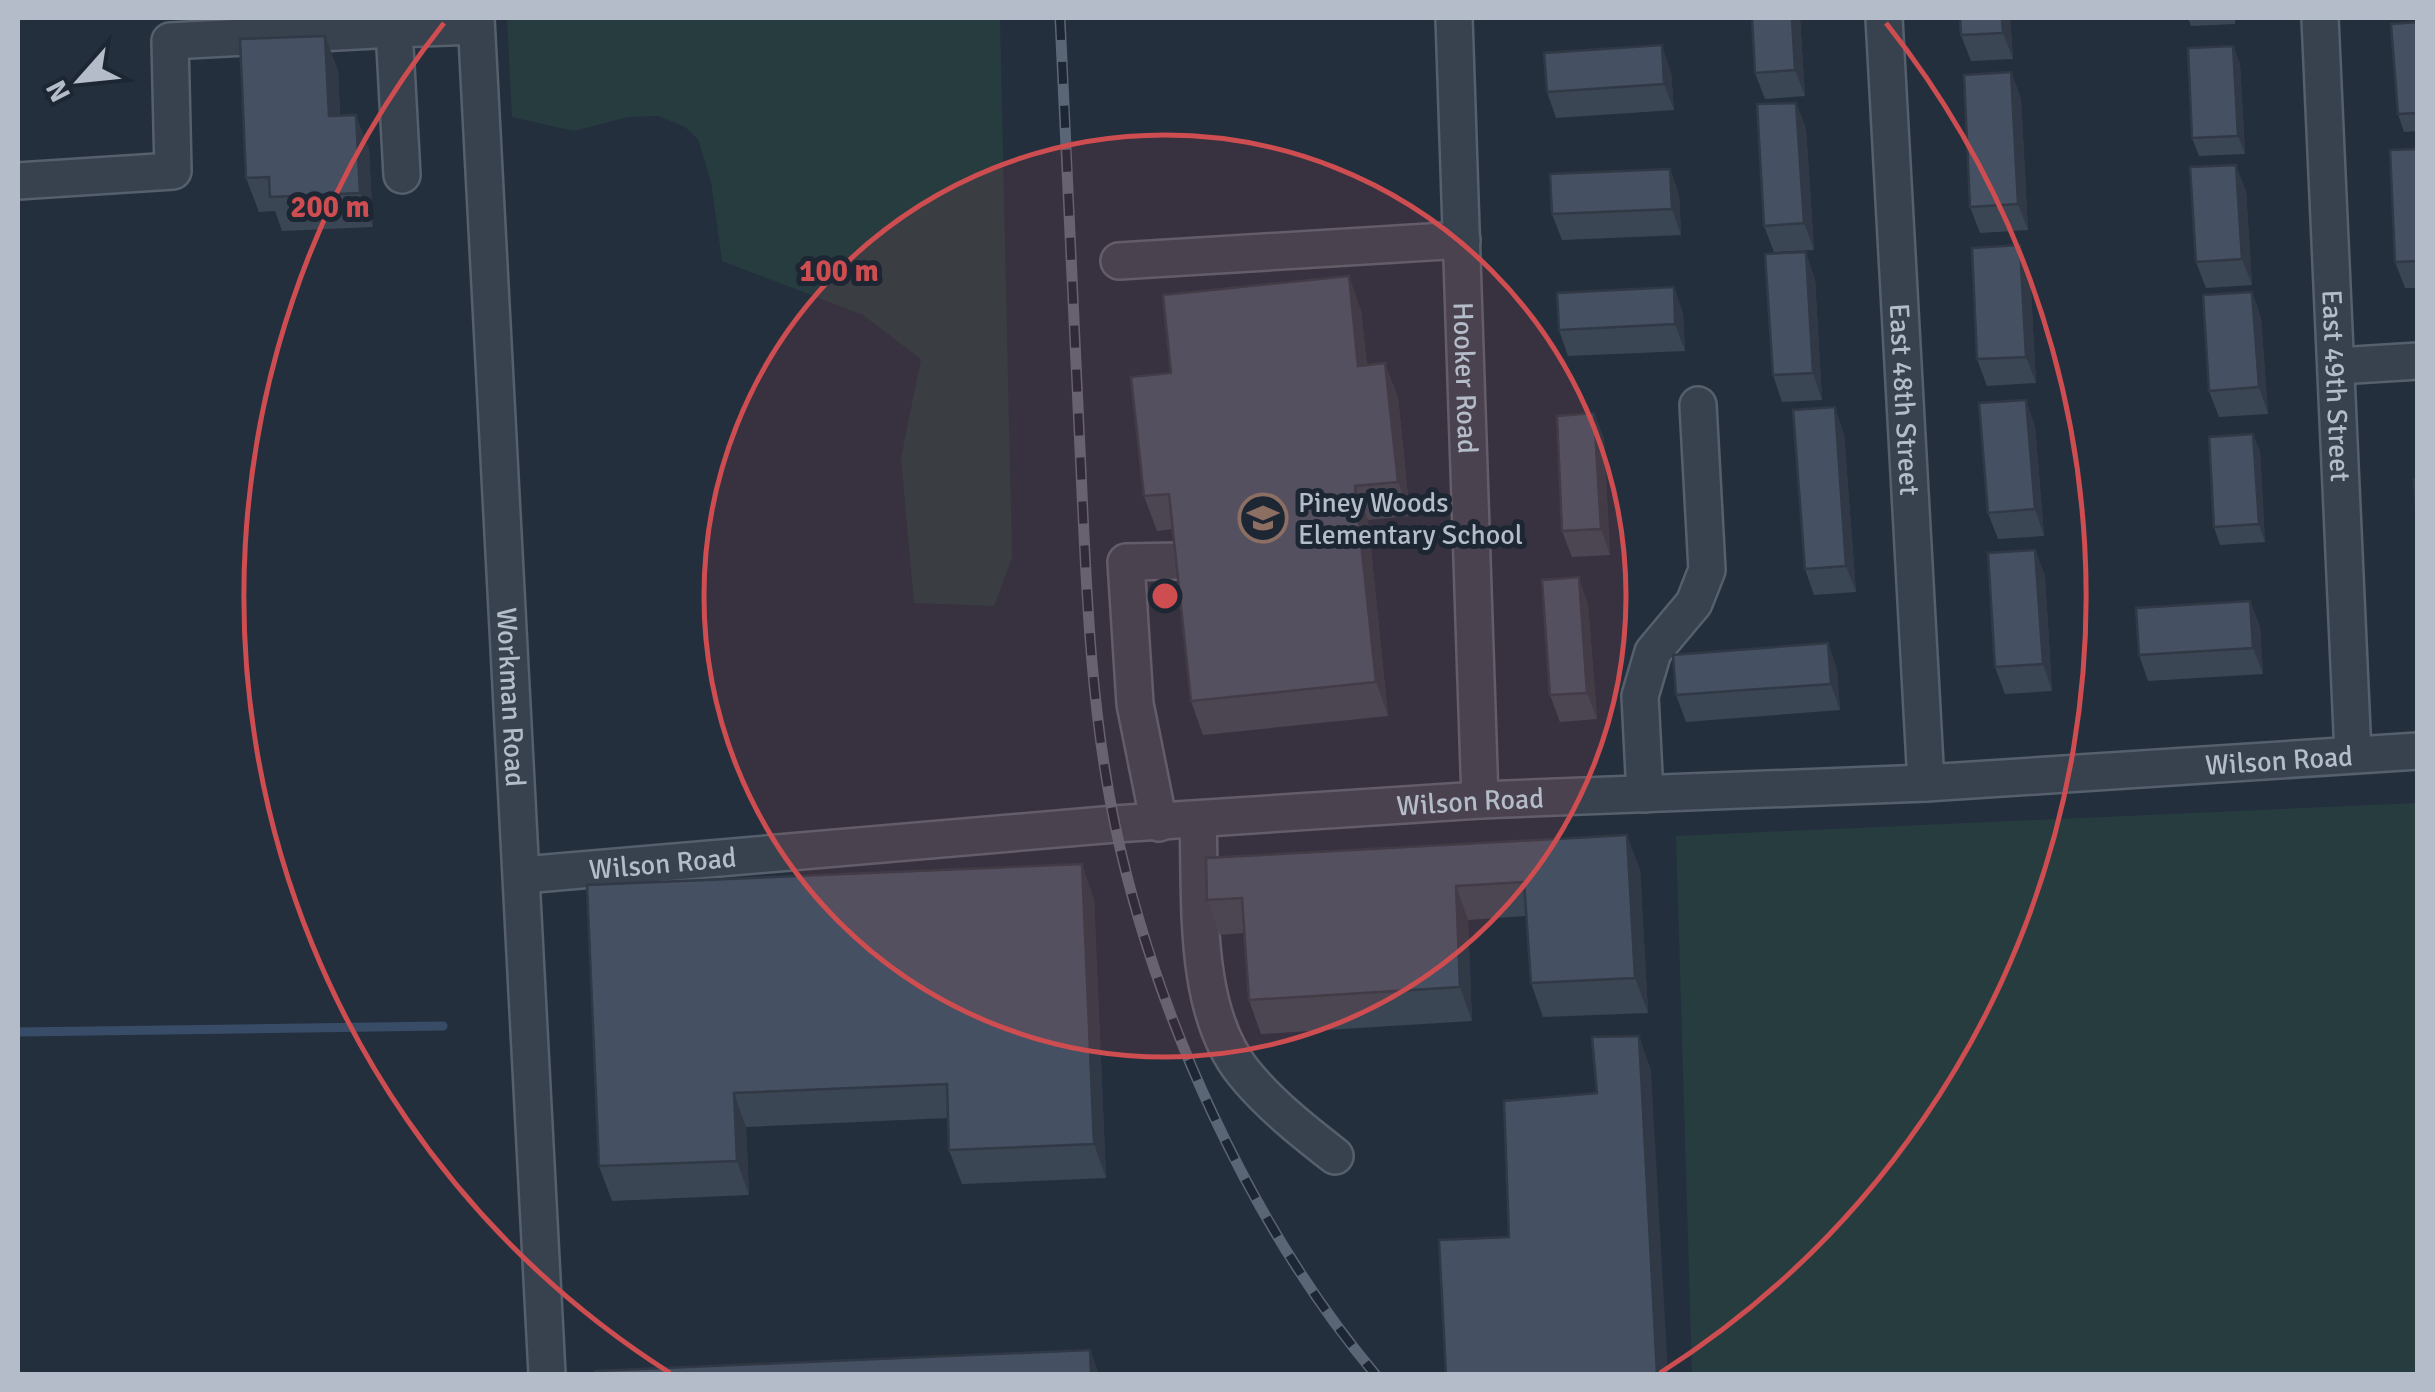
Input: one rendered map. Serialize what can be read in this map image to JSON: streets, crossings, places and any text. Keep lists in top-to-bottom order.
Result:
{
  "streets": {
    "street": [
      "Hooker Road",
      "East 49th Street",
      "East 48th Street",
      "Workman Road",
      "Wilson Road"
    ]
  },
  "crossings": [
    ["Hooker Road", "Wilson Road"],
    ["East 49th Street", "Wilson Road"],
    ["East 48th Street", "Wilson Road"],
    ["Workman Road", "Wilson Road"]
  ],
  "places": {
    "school or university": ["Piney Woods Elementary School"]
  },
  "north": "bottom left",
  "rings": ["200 m", "100 m"]
}
